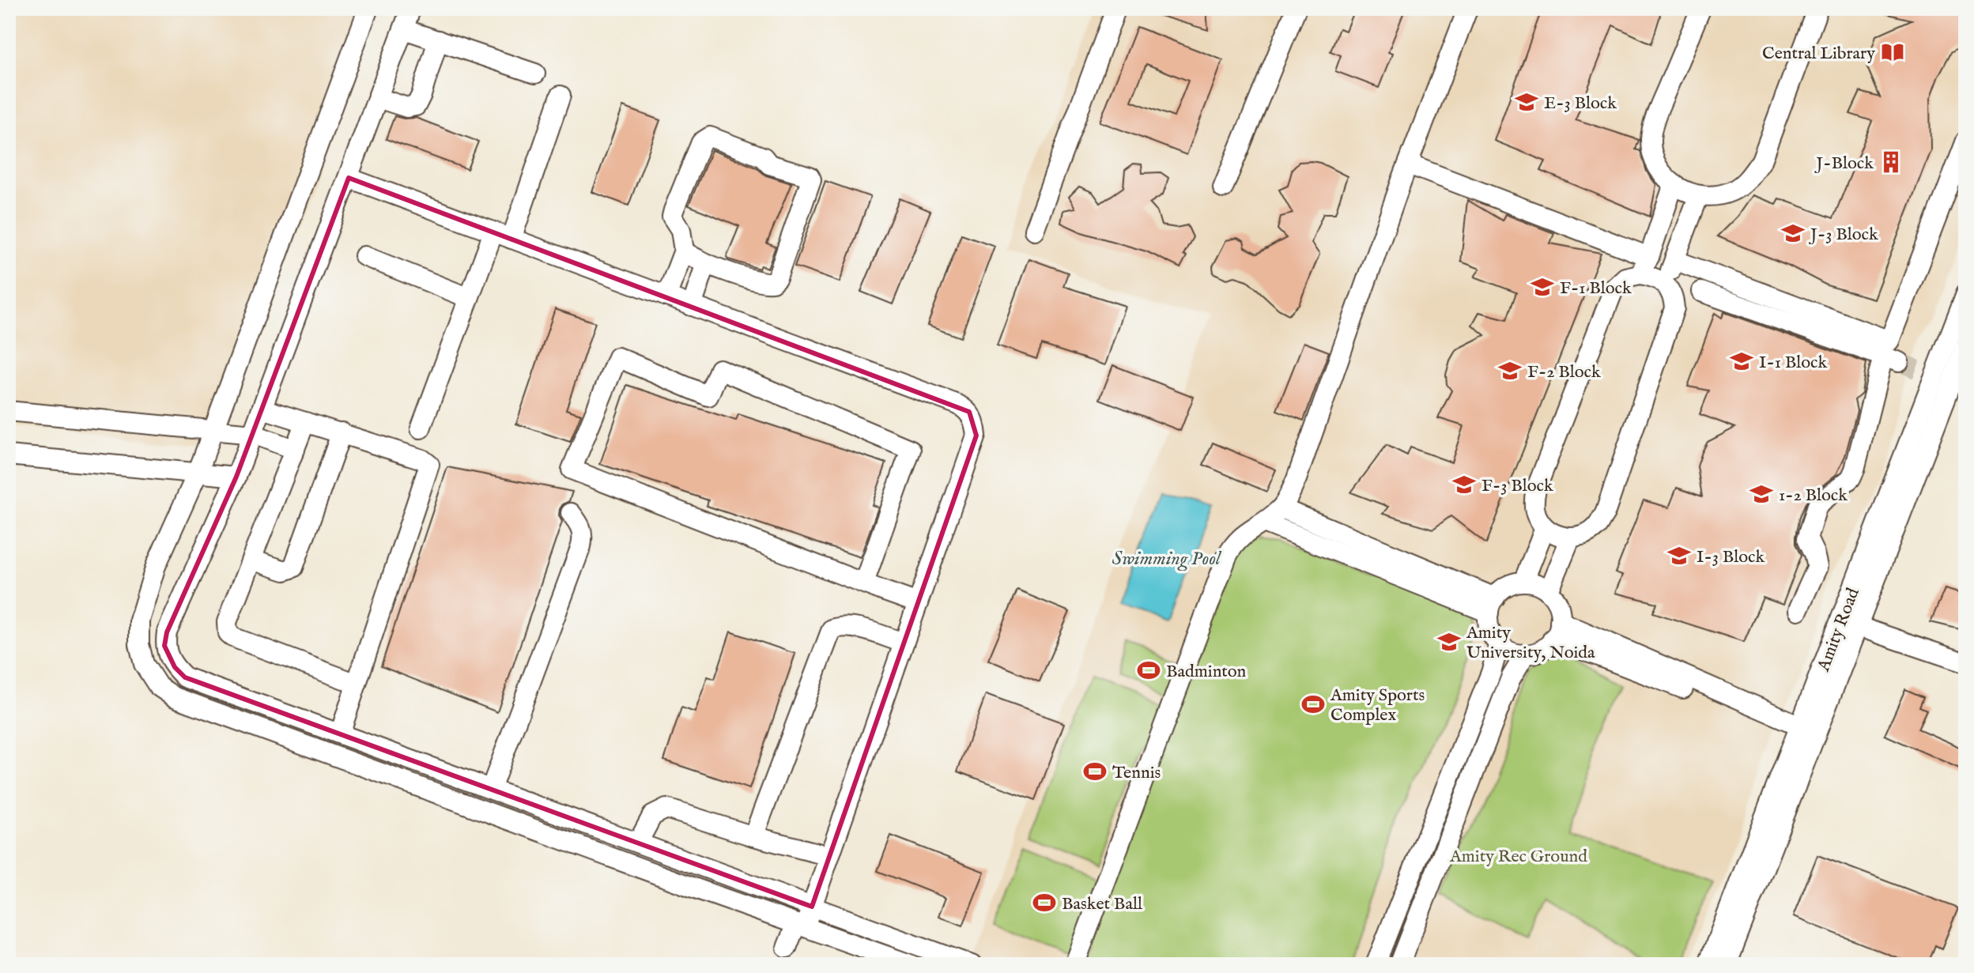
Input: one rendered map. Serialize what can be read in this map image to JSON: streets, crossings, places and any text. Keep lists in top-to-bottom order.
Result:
{
  "streets": {
    "street": ["Amity Road"]
  },
  "water": ["Swimming Pool"],
  "parks": ["Amity Rec Ground"],
  "places": {
    "library": ["Central Library"],
    "school or university": [
      "E-3 Block",
      "J-3 Block",
      "F-1 Block",
      "I-1 Block",
      "F-2 Block",
      "F-3 Block",
      "1-2 Block",
      "I-3 Block",
      "Amity University, Noida"
    ],
    "building": ["J-Block"],
    "sports": [
      "Badminton",
      "Amity Sports Complex",
      "Tennis",
      "Basket Ball"
    ]
  }
}
